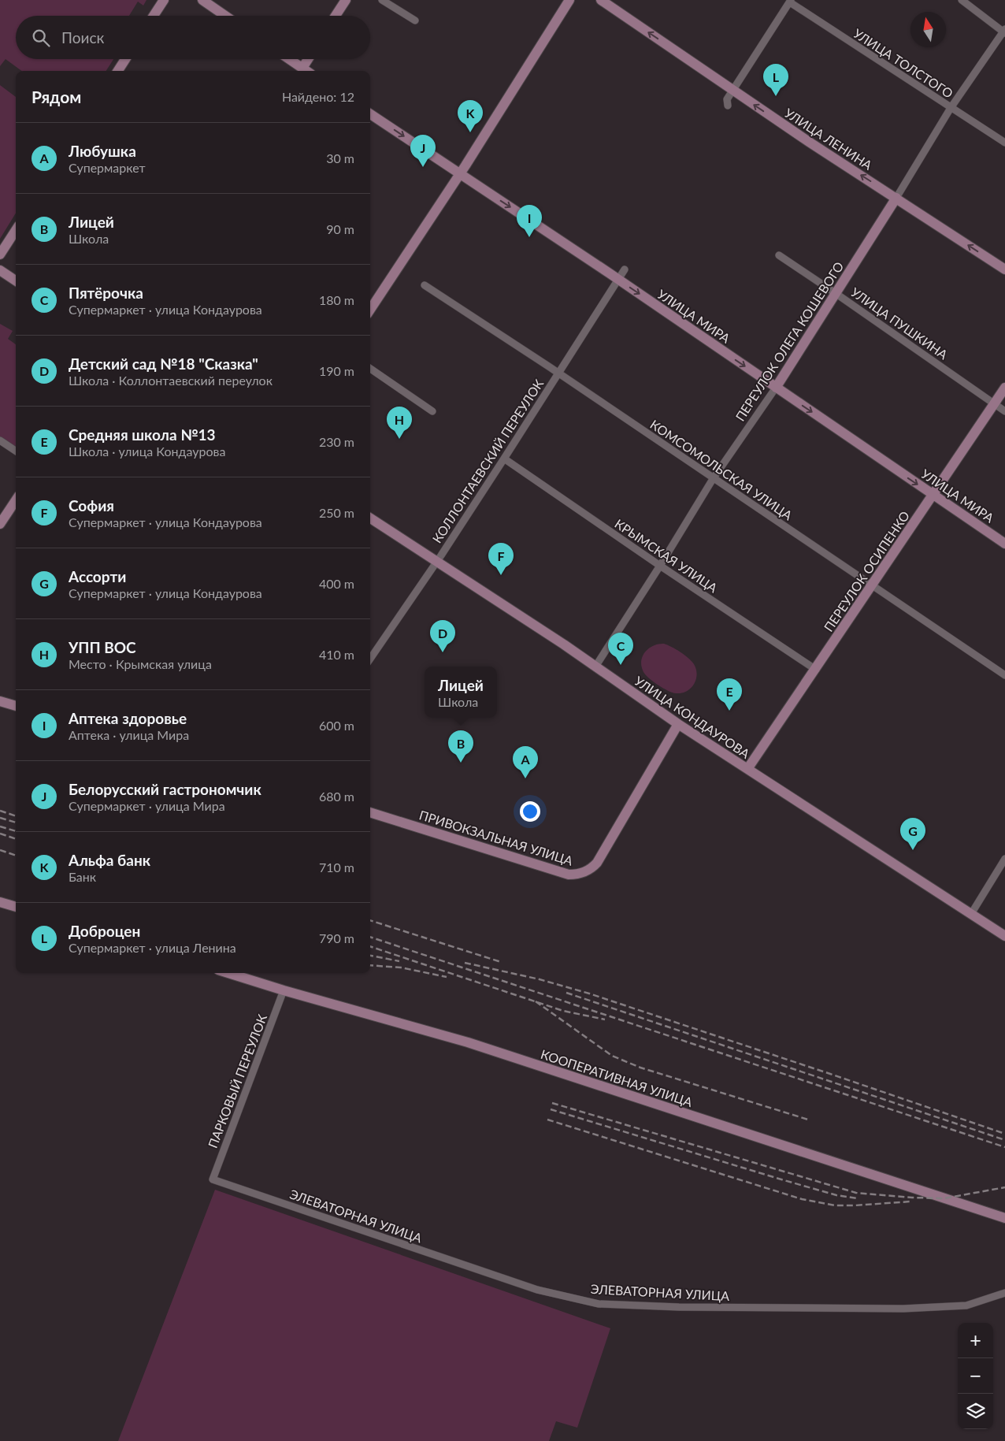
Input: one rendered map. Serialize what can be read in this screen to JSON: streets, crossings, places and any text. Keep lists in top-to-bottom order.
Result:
{
  "streets": {
    "street": [
      "УЛИЦА ТОЛСТОГО",
      "УЛИЦА ЛЕНИНА",
      "УЛИЦА МИРА",
      "УЛИЦА ПУШКИНА",
      "ПЕРЕУЛОК ОЛЕГА КОШЕВОГО",
      "КОЛЛОНТАЕВСКИЙ ПЕРЕУЛОК",
      "КОМСОМОЛЬСКАЯ УЛИЦА",
      "КРЫМСКАЯ УЛИЦА",
      "ПЕРЕУЛОК ОСИПЕНКО",
      "УЛИЦА КОНДАУРОВА",
      "ПРИВОКЗАЛЬНАЯ УЛИЦА",
      "КООПЕРАТИВНАЯ УЛИЦА",
      "ПАРКОВЫЙ ПЕРЕУЛОК",
      "ЭЛЕВАТОРНАЯ УЛИЦА"
    ]
  },
  "crossings": [
    ["УЛИЦА ТОЛСТОГО", "ПЕРЕУЛОК ОЛЕГА КОШЕВОГО"],
    ["УЛИЦА ЛЕНИНА", "ПЕРЕУЛОК ОЛЕГА КОШЕВОГО"],
    ["УЛИЦА МИРА", "ПЕРЕУЛОК ОЛЕГА КОШЕВОГО"],
    ["УЛИЦА МИРА", "КОЛЛОНТАЕВСКИЙ ПЕРЕУЛОК"],
    ["УЛИЦА МИРА", "ПЕРЕУЛОК ОСИПЕНКО"],
    ["УЛИЦА ПУШКИНА", "ПЕРЕУЛОК ОЛЕГА КОШЕВОГО"],
    ["УЛИЦА ПУШКИНА", "ПЕРЕУЛОК ОСИПЕНКО"],
    ["ПЕРЕУЛОК ОЛЕГА КОШЕВОГО", "КОМСОМОЛЬСКАЯ УЛИЦА"],
    ["ПЕРЕУЛОК ОЛЕГА КОШЕВОГО", "КРЫМСКАЯ УЛИЦА"],
    ["ПЕРЕУЛОК ОЛЕГА КОШЕВОГО", "УЛИЦА КОНДАУРОВА"],
    ["КОЛЛОНТАЕВСКИЙ ПЕРЕУЛОК", "КОМСОМОЛЬСКАЯ УЛИЦА"],
    ["КОЛЛОНТАЕВСКИЙ ПЕРЕУЛОК", "КРЫМСКАЯ УЛИЦА"],
    ["КОЛЛОНТАЕВСКИЙ ПЕРЕУЛОК", "УЛИЦА КОНДАУРОВА"],
    ["КОМСОМОЛЬСКАЯ УЛИЦА", "ПЕРЕУЛОК ОСИПЕНКО"],
    ["КРЫМСКАЯ УЛИЦА", "ПЕРЕУЛОК ОСИПЕНКО"],
    ["ПЕРЕУЛОК ОСИПЕНКО", "УЛИЦА КОНДАУРОВА"],
    ["УЛИЦА КОНДАУРОВА", "ПРИВОКЗАЛЬНАЯ УЛИЦА"],
    ["КООПЕРАТИВНАЯ УЛИЦА", "ПАРКОВЫЙ ПЕРЕУЛОК"],
    ["ПАРКОВЫЙ ПЕРЕУЛОК", "ЭЛЕВАТОРНАЯ УЛИЦА"]
  ],
  "one_way": ["УЛИЦА ЛЕНИНА", "УЛИЦА МИРА"],
  "north": "top",
  "page": {
    "search": "Поиск",
    "pins": [
      "L",
      "K",
      "J",
      "I",
      "H",
      "F",
      "D",
      "C",
      "E",
      "B",
      "A",
      "G"
    ],
    "heading": ["Рядом", "Найдено: 12"],
    "list": [
      {
        "mark": "A",
        "name": "Любушка",
        "note": "Супермаркет",
        "value": "30 m"
      },
      {
        "mark": "B",
        "name": "Лицей",
        "note": "Школа",
        "value": "90 m"
      },
      {
        "mark": "C",
        "name": "Пятёрочка",
        "note": "Супермаркет · улица Кондаурова",
        "value": "180 m"
      },
      {
        "mark": "D",
        "name": "Детский сад №18 \"Сказка\"",
        "note": "Школа · Коллонтаевский переулок",
        "value": "190 m"
      },
      {
        "mark": "E",
        "name": "Средняя школа №13",
        "note": "Школа · улица Кондаурова",
        "value": "230 m"
      },
      {
        "mark": "F",
        "name": "София",
        "note": "Супермаркет · улица Кондаурова",
        "value": "250 m"
      },
      {
        "mark": "G",
        "name": "Ассорти",
        "note": "Супермаркет · улица Кондаурова",
        "value": "400 m"
      },
      {
        "mark": "H",
        "name": "УПП ВОС",
        "note": "Место · Крымская улица",
        "value": "410 m"
      },
      {
        "mark": "I",
        "name": "Аптека здоровье",
        "note": "Аптека · улица Мира",
        "value": "600 m"
      },
      {
        "mark": "J",
        "name": "Белорусский гастрономчик",
        "note": "Супермаркет · улица Мира",
        "value": "680 m"
      },
      {
        "mark": "K",
        "name": "Альфа банк",
        "note": "Банк",
        "value": "710 m"
      },
      {
        "mark": "L",
        "name": "Доброцен",
        "note": "Супермаркет · улица Ленина",
        "value": "790 m"
      }
    ],
    "popup": ["Лицей", "Школа"],
    "map_buttons": ["+", "−"]
  }
}
